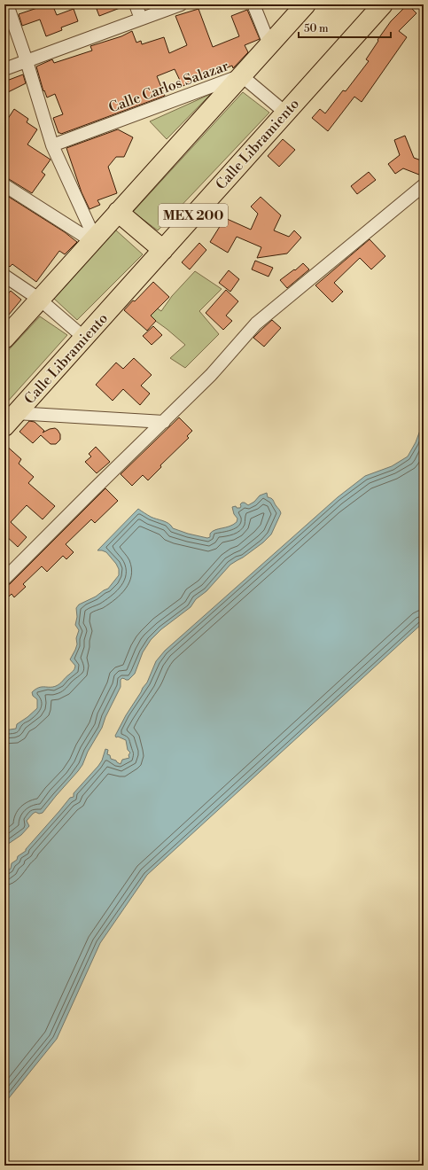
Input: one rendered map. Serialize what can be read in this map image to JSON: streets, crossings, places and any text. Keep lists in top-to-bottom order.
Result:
{
  "streets": {
    "highway": ["Calle Libramiento", "MEX 200"],
    "street": ["Calle Carlos Salazar"]
  },
  "crossings": [
    ["Calle Carlos Salazar", "Calle Libramiento"]
  ],
  "scale_bar": "50 m"
}
